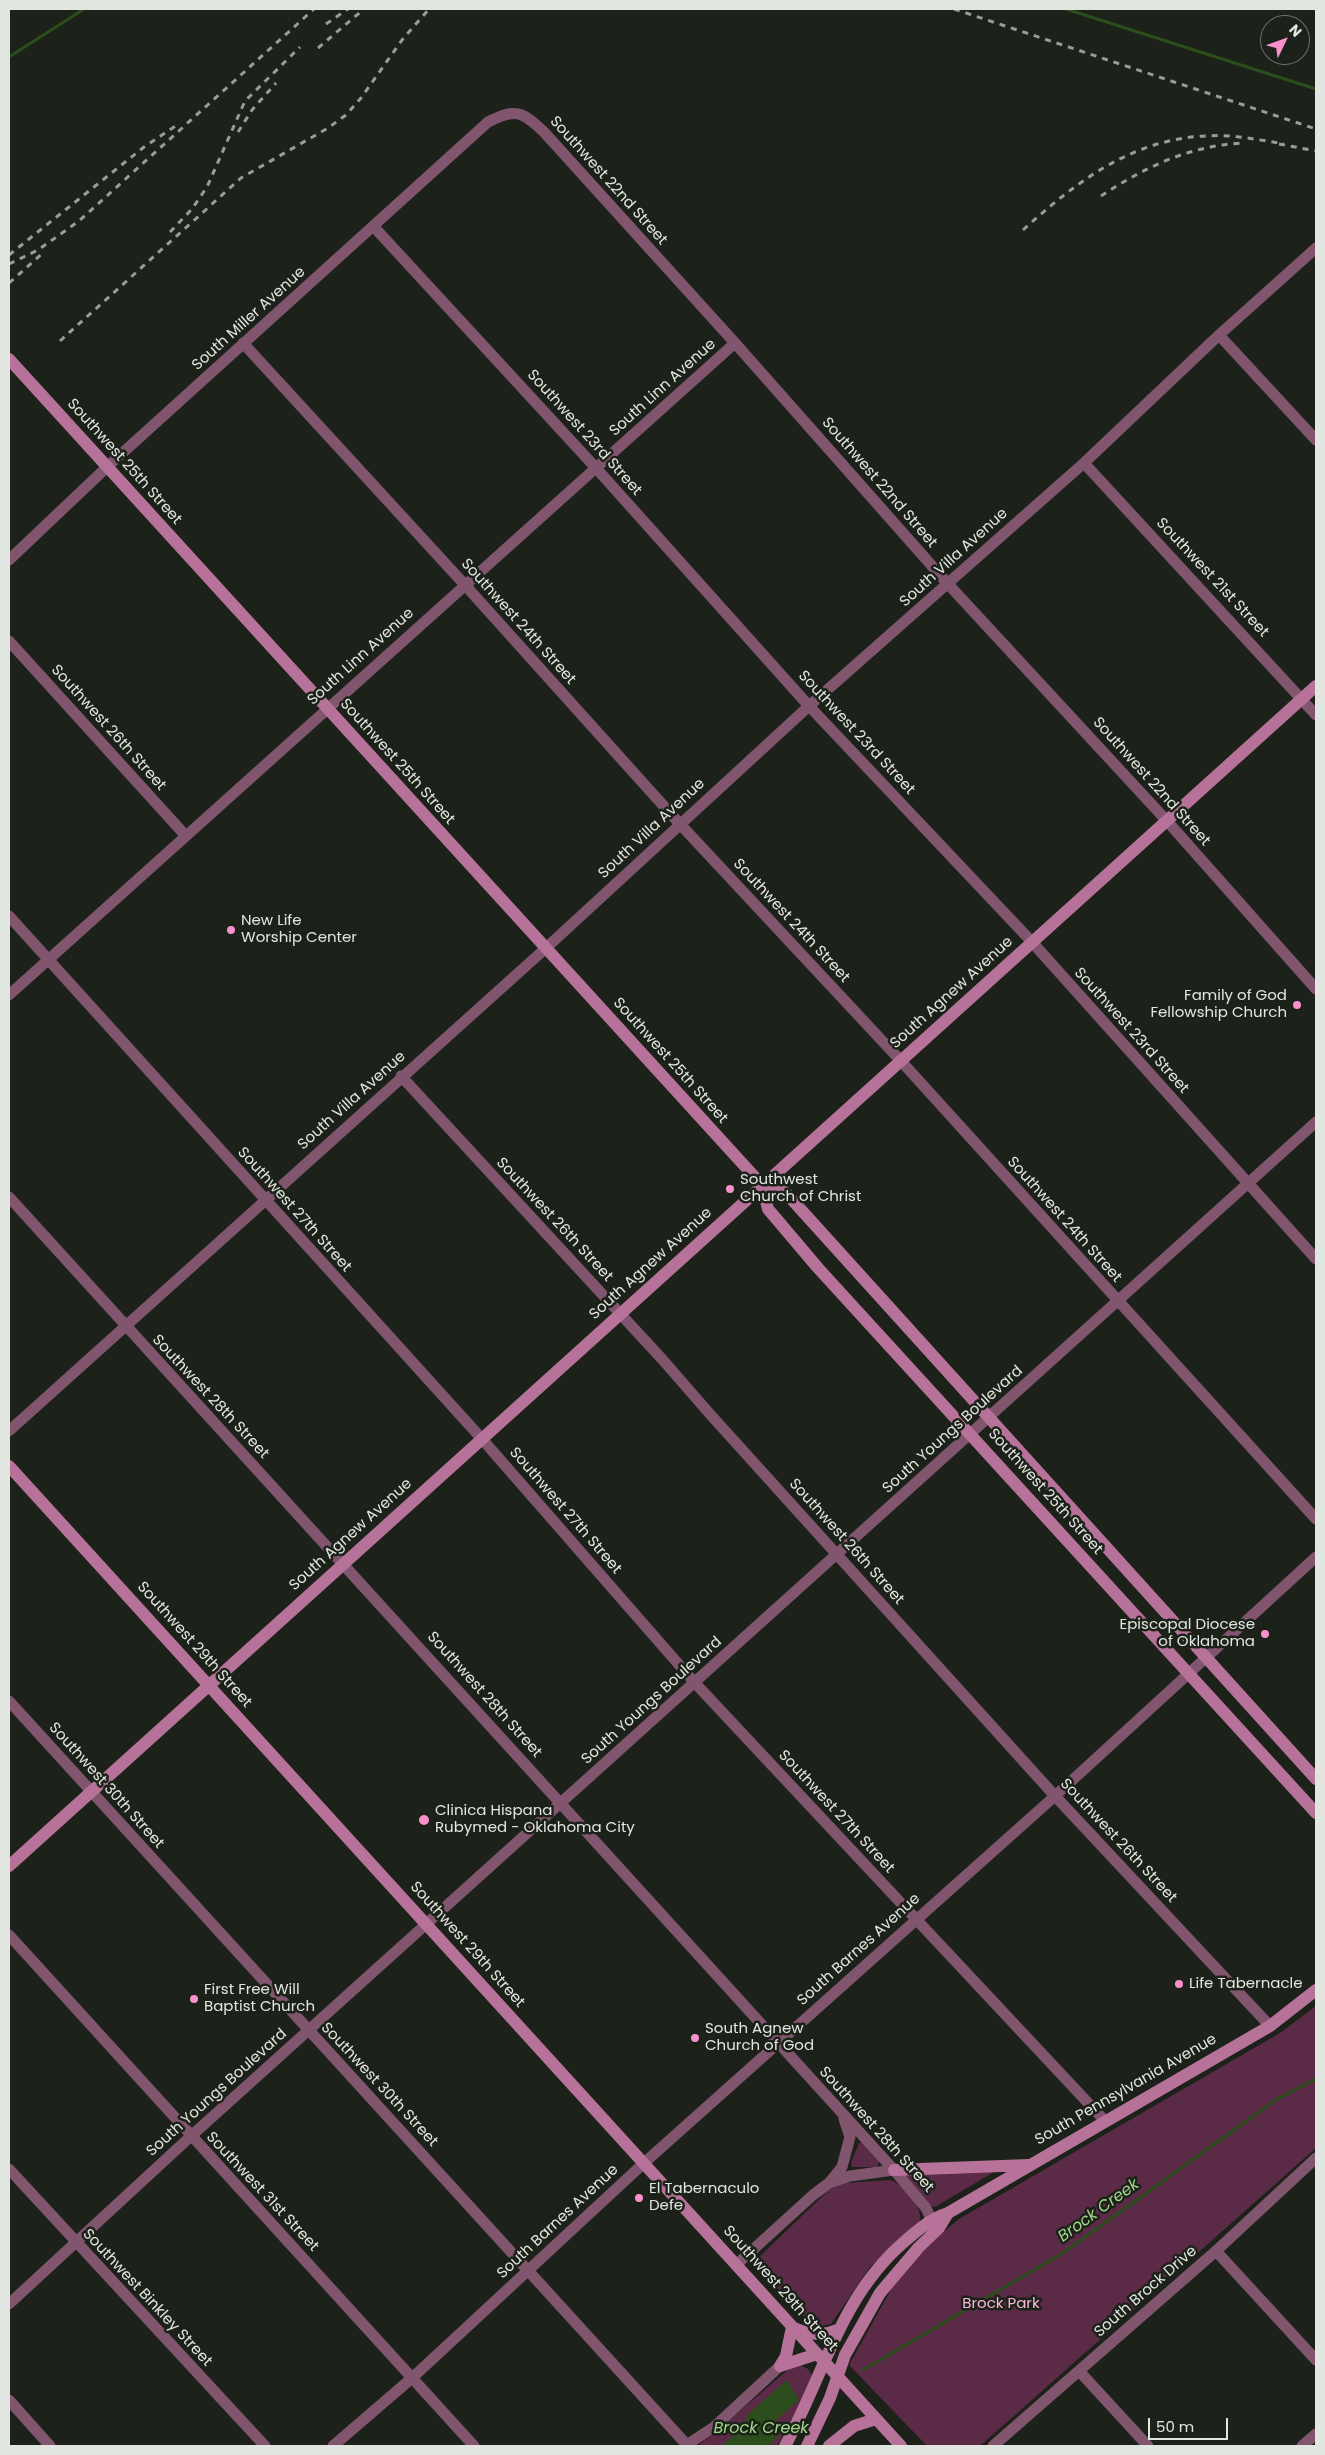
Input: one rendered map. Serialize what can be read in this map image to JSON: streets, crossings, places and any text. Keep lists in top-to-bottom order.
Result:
{
  "streets": {
    "main road": [
      "Southwest 25th Street",
      "South Agnew Avenue",
      "Southwest 29th Street",
      "South Pennsylvania Avenue"
    ],
    "street": [
      "Southwest 22nd Street",
      "South Miller Avenue",
      "South Linn Avenue",
      "Southwest 23rd Street",
      "South Villa Avenue",
      "Southwest 21st Street",
      "Southwest 24th Street",
      "Southwest 26th Street",
      "Southwest 27th Street",
      "Southwest 28th Street",
      "South Youngs Boulevard",
      "Southwest 30th Street",
      "South Barnes Avenue",
      "Southwest 31st Street",
      "South Brock Drive",
      "Southwest Binkley Street"
    ]
  },
  "crossings": [
    ["Southwest 22nd Street", "South Miller Avenue"],
    ["Southwest 22nd Street", "South Linn Avenue"],
    ["Southwest 22nd Street", "South Villa Avenue"],
    ["Southwest 22nd Street", "South Agnew Avenue"],
    ["South Miller Avenue", "Southwest 23rd Street"],
    ["South Miller Avenue", "Southwest 25th Street"],
    ["South Miller Avenue", "Southwest 24th Street"],
    ["South Linn Avenue", "Southwest 23rd Street"],
    ["South Linn Avenue", "Southwest 25th Street"],
    ["South Linn Avenue", "Southwest 24th Street"],
    ["South Linn Avenue", "Southwest 26th Street"],
    ["South Linn Avenue", "Southwest 27th Street"],
    ["Southwest 23rd Street", "South Villa Avenue"],
    ["Southwest 23rd Street", "South Agnew Avenue"],
    ["Southwest 23rd Street", "South Youngs Boulevard"],
    ["Southwest 25th Street", "South Villa Avenue"],
    ["Southwest 25th Street", "South Agnew Avenue"],
    ["Southwest 25th Street", "South Youngs Boulevard"],
    ["Southwest 25th Street", "South Barnes Avenue"],
    ["South Villa Avenue", "Southwest 21st Street"],
    ["South Villa Avenue", "Southwest 24th Street"],
    ["South Villa Avenue", "Southwest 26th Street"],
    ["South Villa Avenue", "Southwest 27th Street"],
    ["South Villa Avenue", "Southwest 28th Street"],
    ["Southwest 21st Street", "South Agnew Avenue"],
    ["Southwest 24th Street", "South Agnew Avenue"],
    ["Southwest 24th Street", "South Youngs Boulevard"],
    ["Southwest 26th Street", "South Agnew Avenue"],
    ["Southwest 26th Street", "South Youngs Boulevard"],
    ["Southwest 26th Street", "South Barnes Avenue"],
    ["Southwest 26th Street", "South Pennsylvania Avenue"],
    ["South Agnew Avenue", "Southwest 27th Street"],
    ["South Agnew Avenue", "Southwest 28th Street"],
    ["South Agnew Avenue", "Southwest 29th Street"],
    ["South Agnew Avenue", "Southwest 30th Street"],
    ["Southwest 27th Street", "South Youngs Boulevard"],
    ["Southwest 27th Street", "South Barnes Avenue"],
    ["Southwest 27th Street", "South Pennsylvania Avenue"],
    ["Southwest 28th Street", "South Youngs Boulevard"],
    ["Southwest 28th Street", "South Barnes Avenue"],
    ["Southwest 28th Street", "South Pennsylvania Avenue"],
    ["South Youngs Boulevard", "Southwest 29th Street"],
    ["South Youngs Boulevard", "Southwest 30th Street"],
    ["South Youngs Boulevard", "Southwest 31st Street"],
    ["South Youngs Boulevard", "Southwest Binkley Street"],
    ["Southwest 29th Street", "South Barnes Avenue"],
    ["Southwest 29th Street", "South Pennsylvania Avenue"],
    ["Southwest 30th Street", "South Barnes Avenue"],
    ["South Barnes Avenue", "Southwest 31st Street"]
  ],
  "water": ["Brock Creek"],
  "parks": ["Brock Park"],
  "places": [
    "New Life Worship Center",
    "Family of God Fellowship Church",
    "Southwest Church of Christ",
    "Episcopal Diocese of Oklahoma",
    "Clinica Hispana Rubymed - Oklahoma City",
    "Life Tabernacle",
    "First Free Will Baptist Church",
    "South Agnew Church of God",
    "El Tabernaculo Defe"
  ],
  "scale_bar": "50 m",
  "north": "top right"
}
